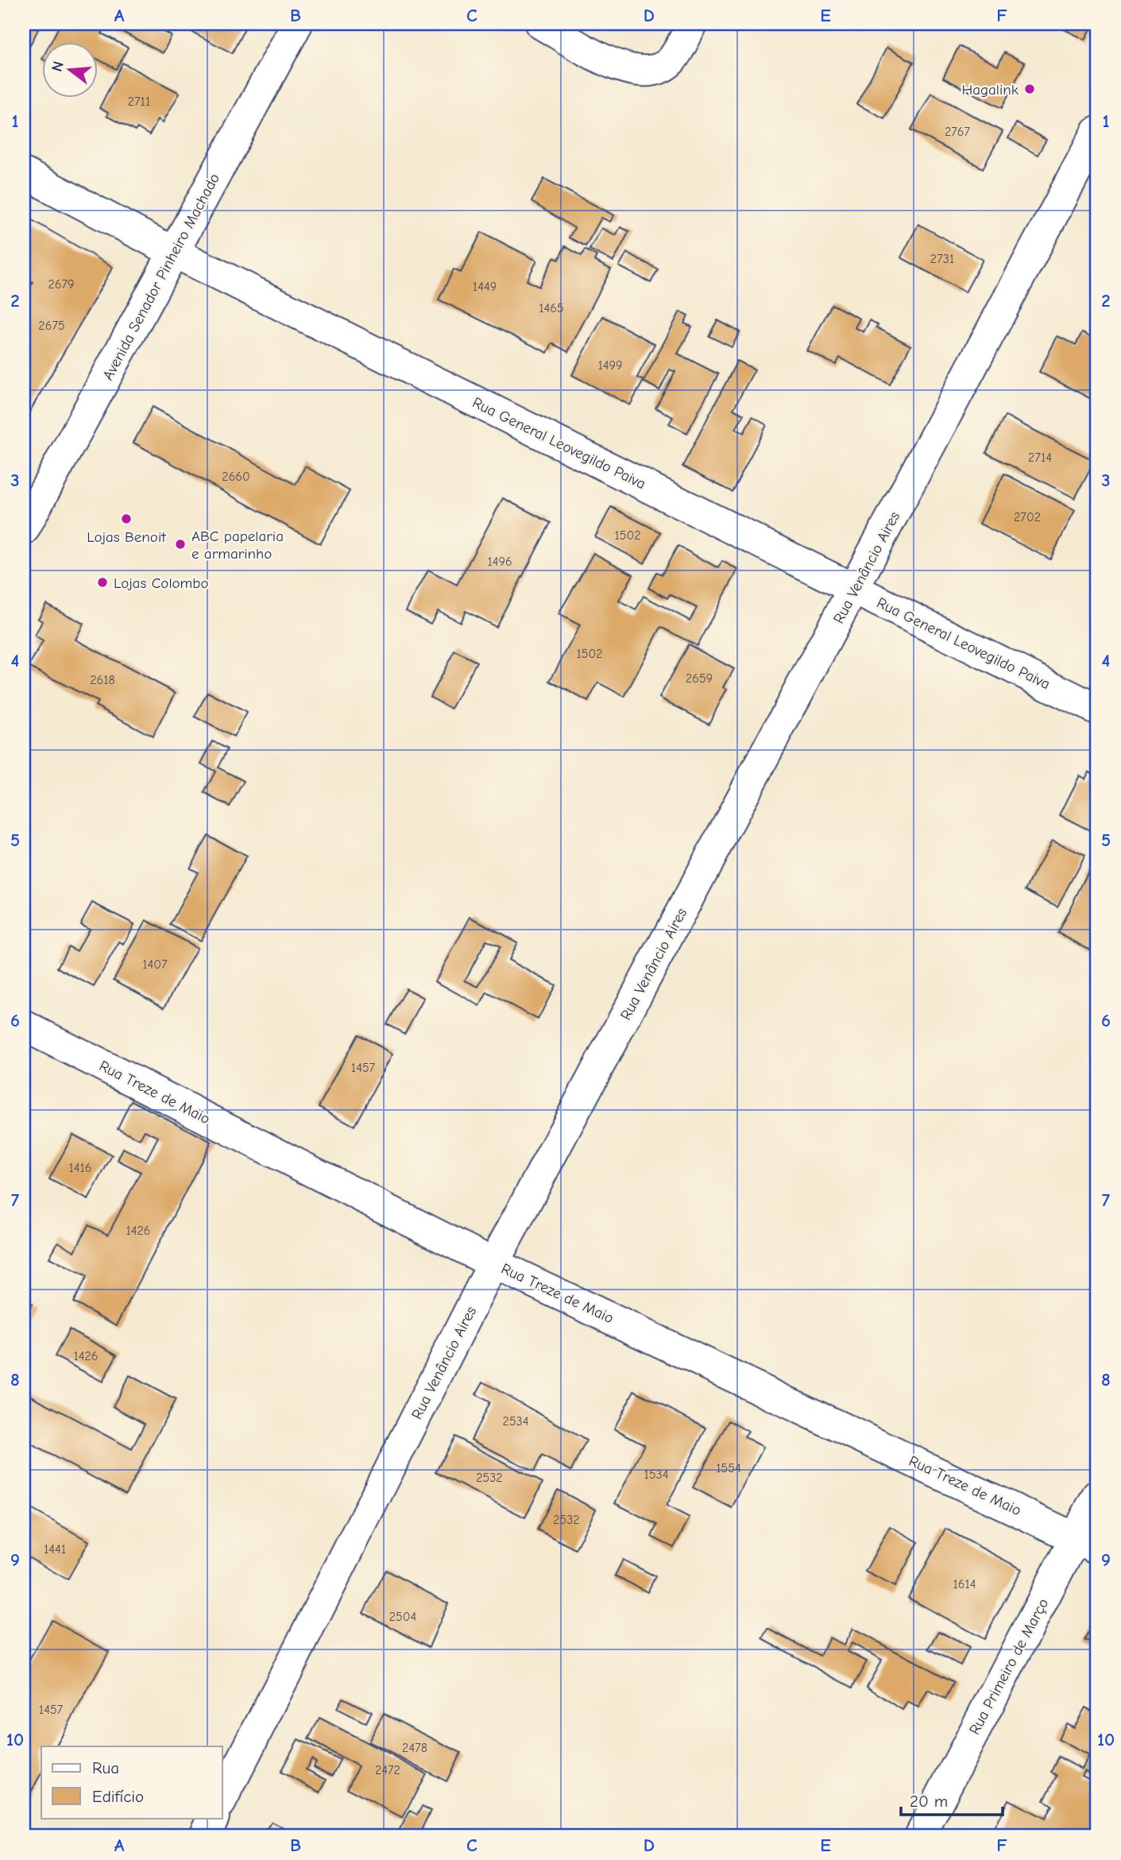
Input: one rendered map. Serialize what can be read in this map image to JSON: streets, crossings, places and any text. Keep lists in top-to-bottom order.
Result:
{
  "streets": {
    "street": [
      "Avenida Senador Pinheiro Machado",
      "Rua General Leovegildo Paiva",
      "Rua Venâncio Aires",
      "Rua Treze de Maio",
      "Rua Primeiro de Março"
    ]
  },
  "crossings": [
    ["Avenida Senador Pinheiro Machado", "Rua General Leovegildo Paiva"],
    ["Rua General Leovegildo Paiva", "Rua Venâncio Aires"],
    ["Rua Venâncio Aires", "Rua Treze de Maio"],
    ["Rua Treze de Maio", "Rua Primeiro de Março"]
  ],
  "places": [
    "Hagalink",
    "Lojas Benoit",
    "ABC papelaria e armarinho",
    "Lojas Colombo"
  ],
  "house_numbers": [
    "2711",
    "2767",
    "2731",
    "2679",
    "1449",
    "1465",
    "2675",
    "1499",
    "2714",
    "2660",
    "2702",
    "1502",
    "1496",
    "1502",
    "2659",
    "2618",
    "1407",
    "1457",
    "1416",
    "1426",
    "1426",
    "2534",
    "1554",
    "1534",
    "2532",
    "2532",
    "1441",
    "1614",
    "2504",
    "1457",
    "2478",
    "2472"
  ],
  "legend": ["Rua", "Edifício"],
  "scale_bar": "20 m",
  "north": "left",
  "grid": {
    "columns": [
      "A",
      "B",
      "C",
      "D",
      "E",
      "F"
    ],
    "rows": [
      "1",
      "2",
      "3",
      "4",
      "5",
      "6",
      "7",
      "8",
      "9",
      "10"
    ]
  }
}
